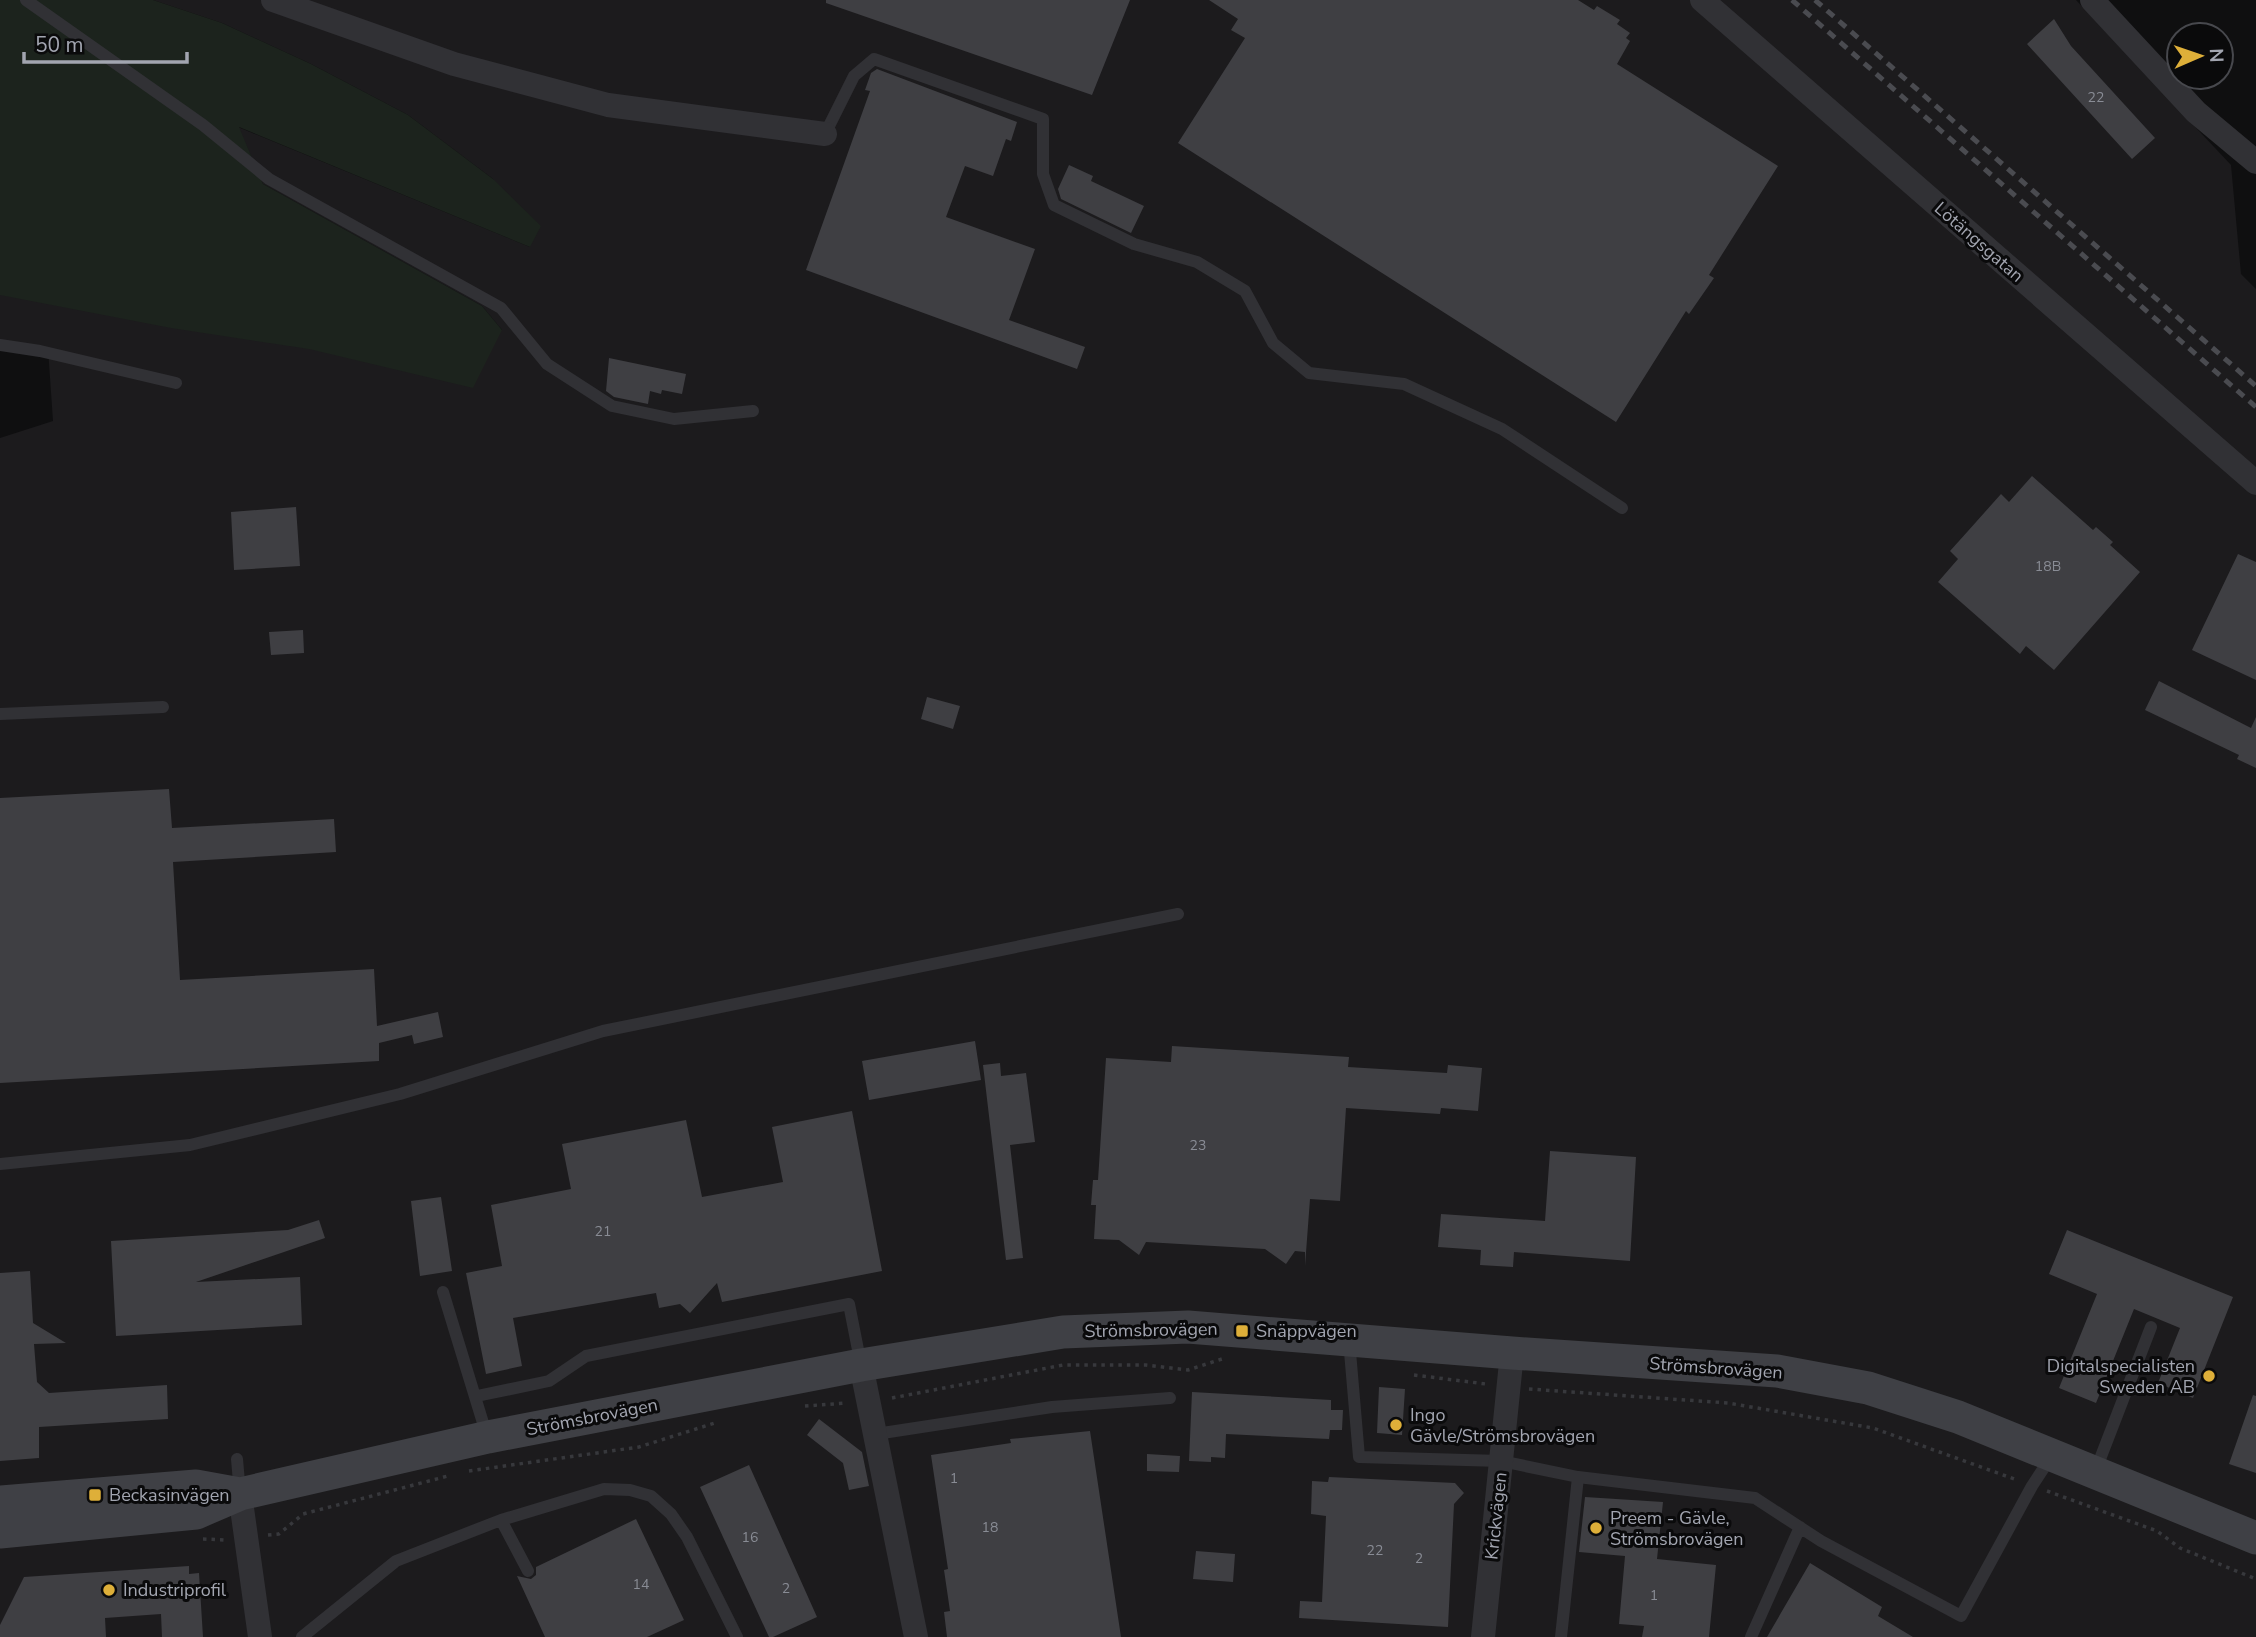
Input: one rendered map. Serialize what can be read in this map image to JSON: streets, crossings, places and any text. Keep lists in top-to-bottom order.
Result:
{
  "streets": {
    "main road": ["Strömsbrovägen"],
    "street": ["Lötängsgatan", "Krickvägen"]
  },
  "crossings": [
    ["Strömsbrovägen", "Krickvägen"]
  ],
  "places": {
    "transit": ["Snäppvägen", "Beckasinvägen"],
    "other": [
      "Digitalspecialisten Sweden AB",
      "Ingo Gävle/Strömsbrovägen",
      "Preem - Gävle, Strömsbrovägen",
      "Industriprofil"
    ]
  },
  "house_numbers": [
    "22",
    "18B",
    "23",
    "21",
    "1",
    "18",
    "16",
    "22",
    "2",
    "14",
    "2",
    "1"
  ],
  "scale_bar": "50 m",
  "north": "right"
}
